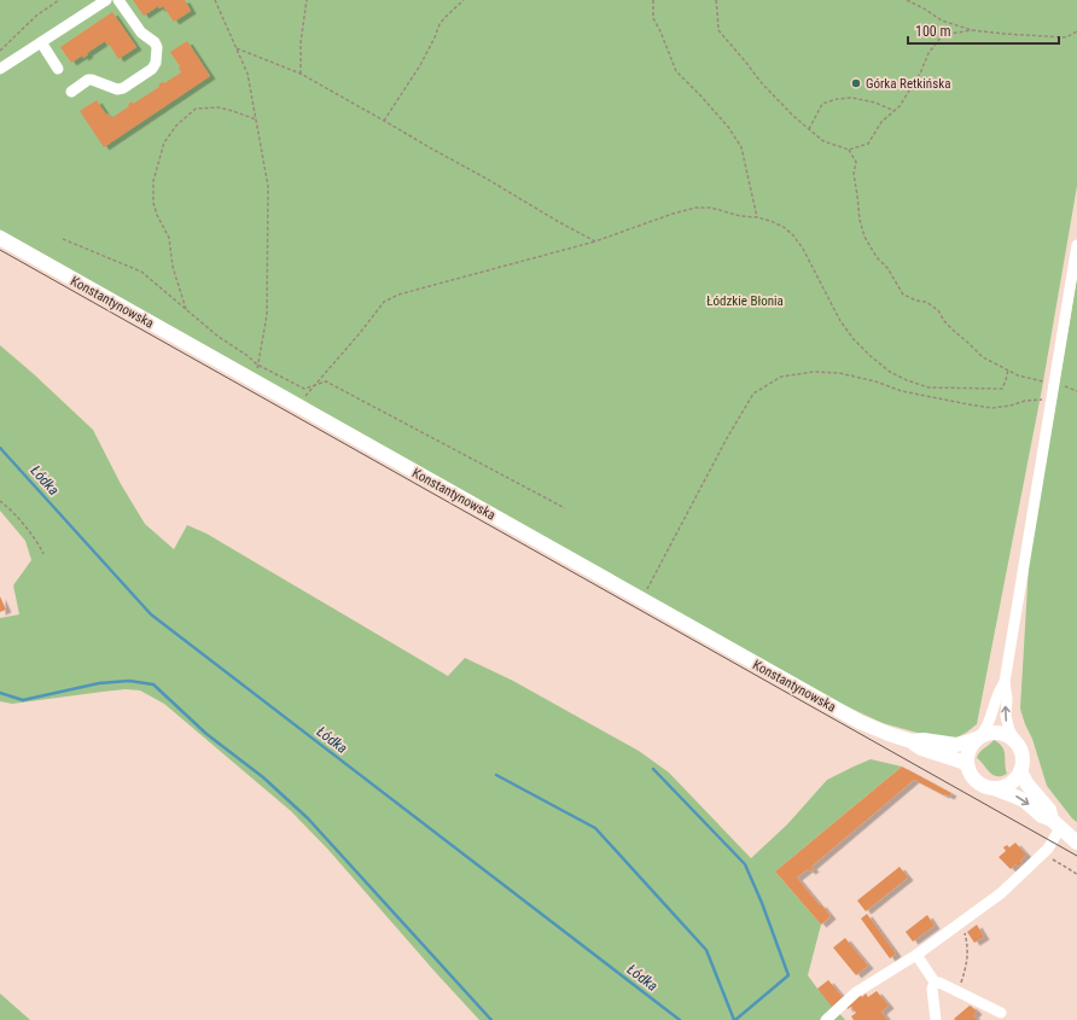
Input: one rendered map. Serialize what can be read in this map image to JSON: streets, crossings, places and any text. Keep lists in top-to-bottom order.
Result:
{
  "streets": {
    "main road": ["Konstantynowska"]
  },
  "water": ["Łódka"],
  "parks": ["Łódzkie Błonia"],
  "places": ["Górka Retkińska"],
  "scale_bar": "100 m"
}
